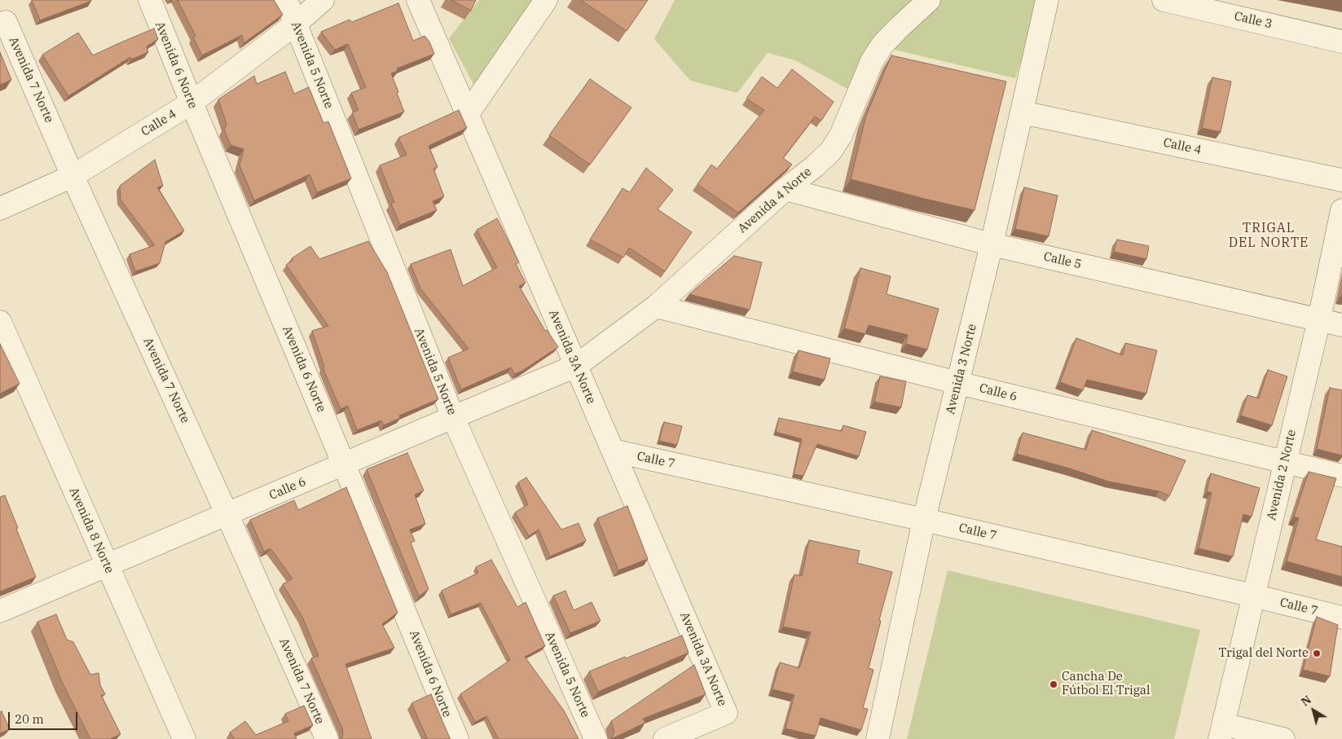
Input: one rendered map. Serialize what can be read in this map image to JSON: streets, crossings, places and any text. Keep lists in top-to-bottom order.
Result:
{
  "streets": {
    "street": [
      "Calle 3",
      "Avenida 6 Norte",
      "Avenida 5 Norte",
      "Avenida 7 Norte",
      "Calle 4",
      "Avenida 4 Norte",
      "Calle 5",
      "Avenida 3A Norte",
      "Avenida 3 Norte",
      "Calle 6",
      "Calle 7",
      "Avenida 2 Norte",
      "Avenida 8 Norte"
    ]
  },
  "crossings": [
    ["Avenida 6 Norte", "Calle 4"],
    ["Avenida 6 Norte", "Calle 6"],
    ["Avenida 5 Norte", "Calle 4"],
    ["Avenida 5 Norte", "Calle 6"],
    ["Avenida 7 Norte", "Calle 4"],
    ["Avenida 7 Norte", "Calle 6"],
    ["Calle 4", "Avenida 3 Norte"],
    ["Avenida 4 Norte", "Calle 5"],
    ["Avenida 4 Norte", "Avenida 3A Norte"],
    ["Avenida 4 Norte", "Calle 6"],
    ["Calle 5", "Avenida 3 Norte"],
    ["Calle 5", "Avenida 2 Norte"],
    ["Avenida 3A Norte", "Calle 6"],
    ["Avenida 3A Norte", "Calle 7"],
    ["Avenida 3 Norte", "Calle 6"],
    ["Avenida 3 Norte", "Calle 7"],
    ["Calle 6", "Avenida 2 Norte"],
    ["Calle 6", "Avenida 8 Norte"],
    ["Calle 7", "Avenida 2 Norte"]
  ],
  "districts": ["TRIGAL DEL NORTE"],
  "places": ["Trigal del Norte", "Cancha De Fútbol El Trigal"],
  "scale_bar": "20 m",
  "north": "top left"
}
